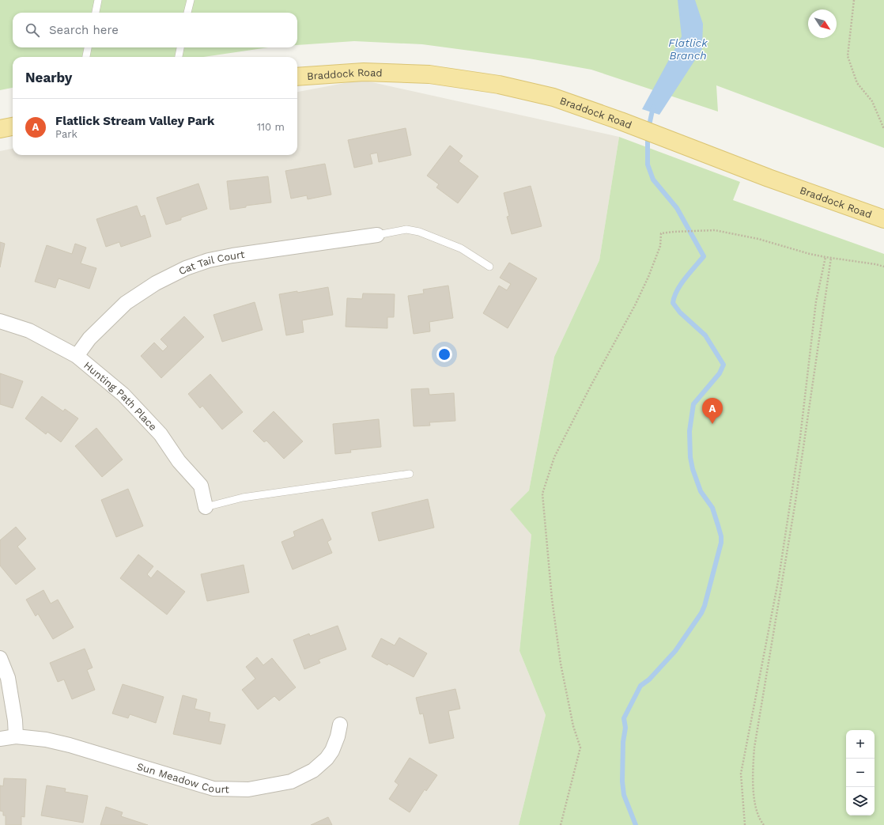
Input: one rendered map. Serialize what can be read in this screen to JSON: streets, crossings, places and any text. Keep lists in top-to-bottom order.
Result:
{
  "streets": {
    "main road": ["Braddock Road"],
    "street": ["Cat Tail Court", "Hunting Path Place", "Sun Meadow Court"]
  },
  "crossings": [
    ["Cat Tail Court", "Hunting Path Place"]
  ],
  "water": ["Flatlick Branch"],
  "north": "bottom right",
  "page": {
    "search": "Search here",
    "heading": "Nearby",
    "list": [
      {
        "mark": "A",
        "name": "Flatlick Stream Valley Park",
        "note": "Park",
        "value": "110 m"
      }
    ],
    "pins": "A",
    "map_buttons": ["+", "−"]
  }
}
